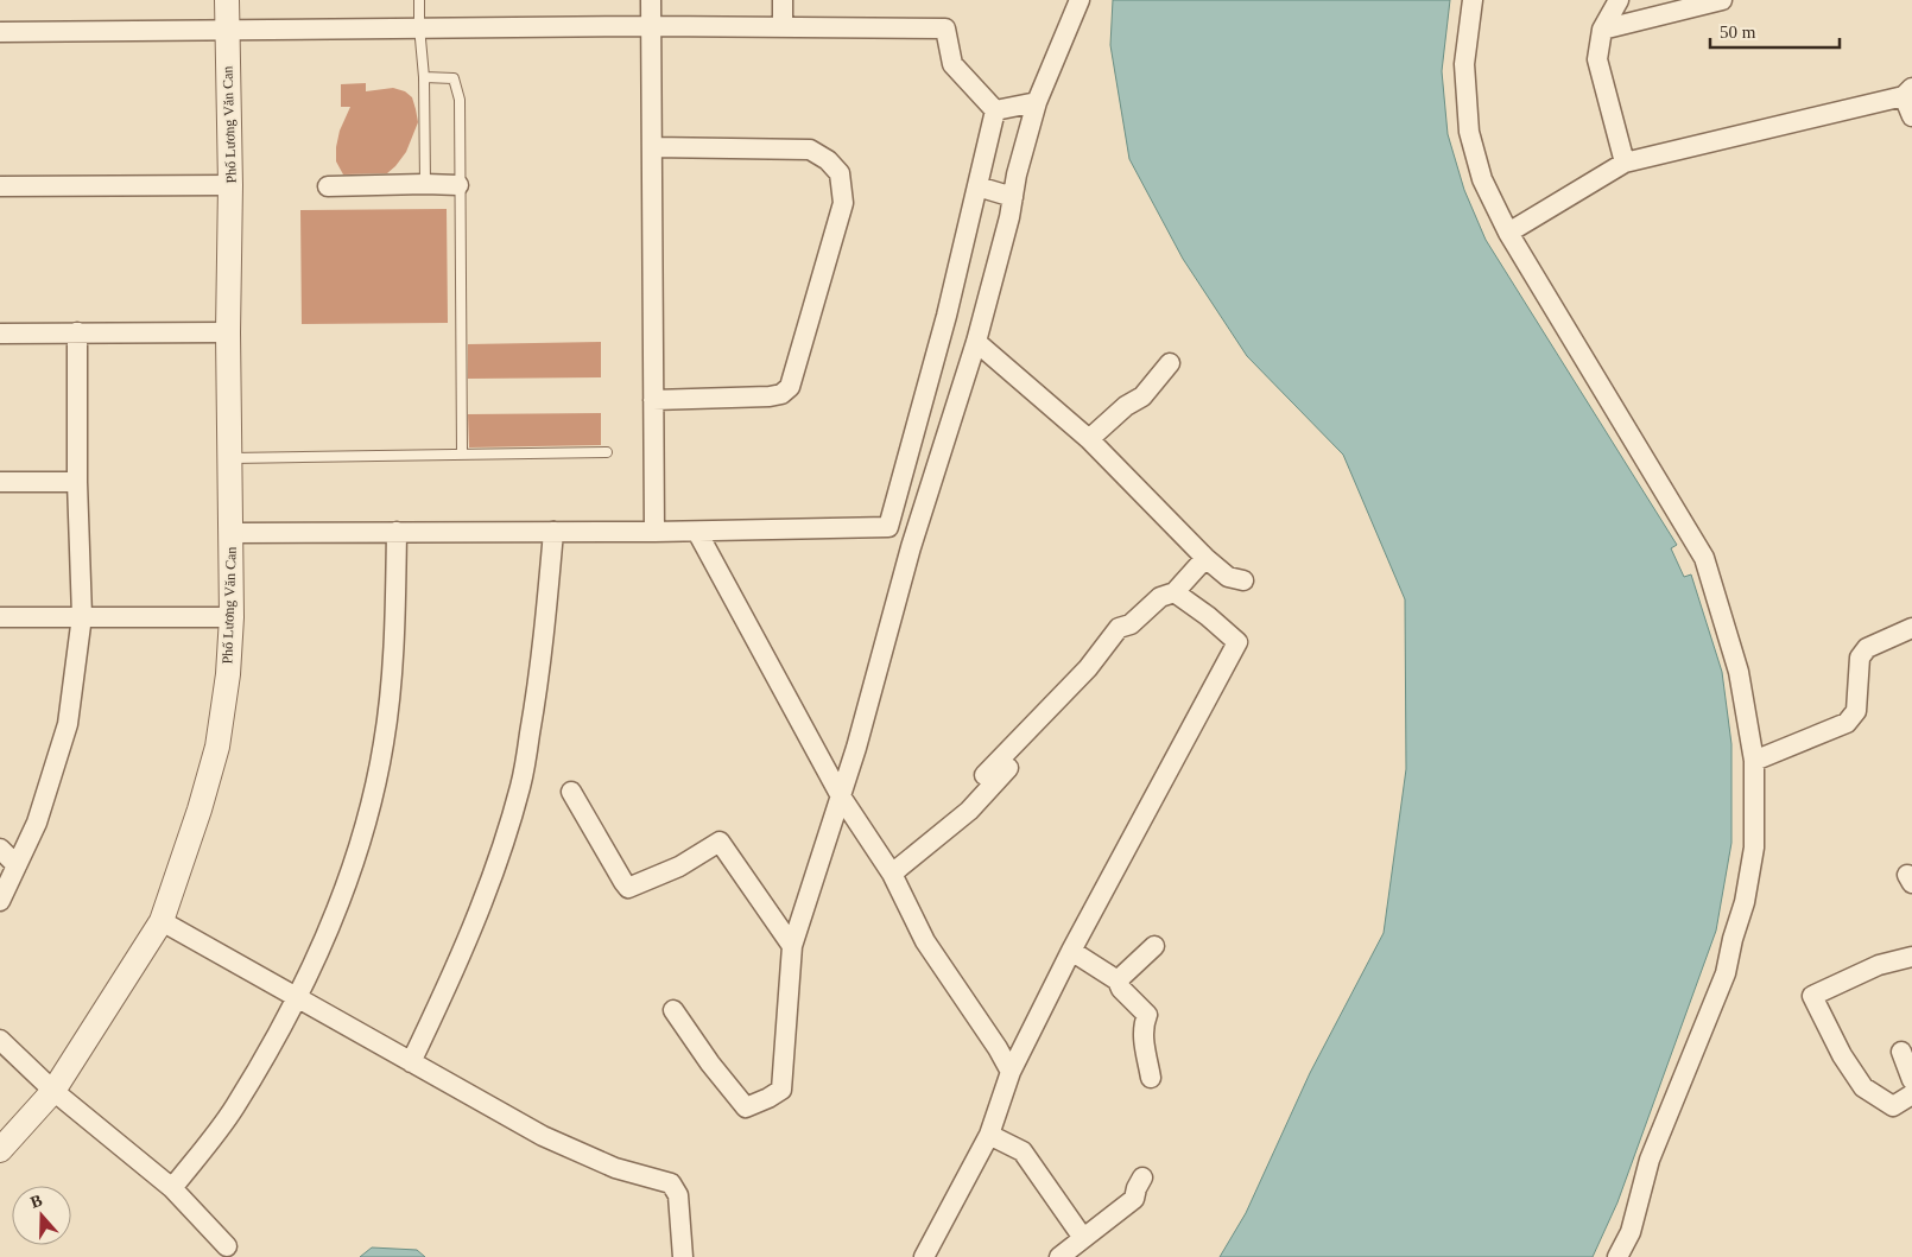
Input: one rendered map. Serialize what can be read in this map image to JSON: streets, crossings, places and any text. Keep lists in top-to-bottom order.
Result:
{
  "streets": {
    "street": ["Phố Lương Văn Can"]
  },
  "scale_bar": "50 m",
  "north": "top"
}
